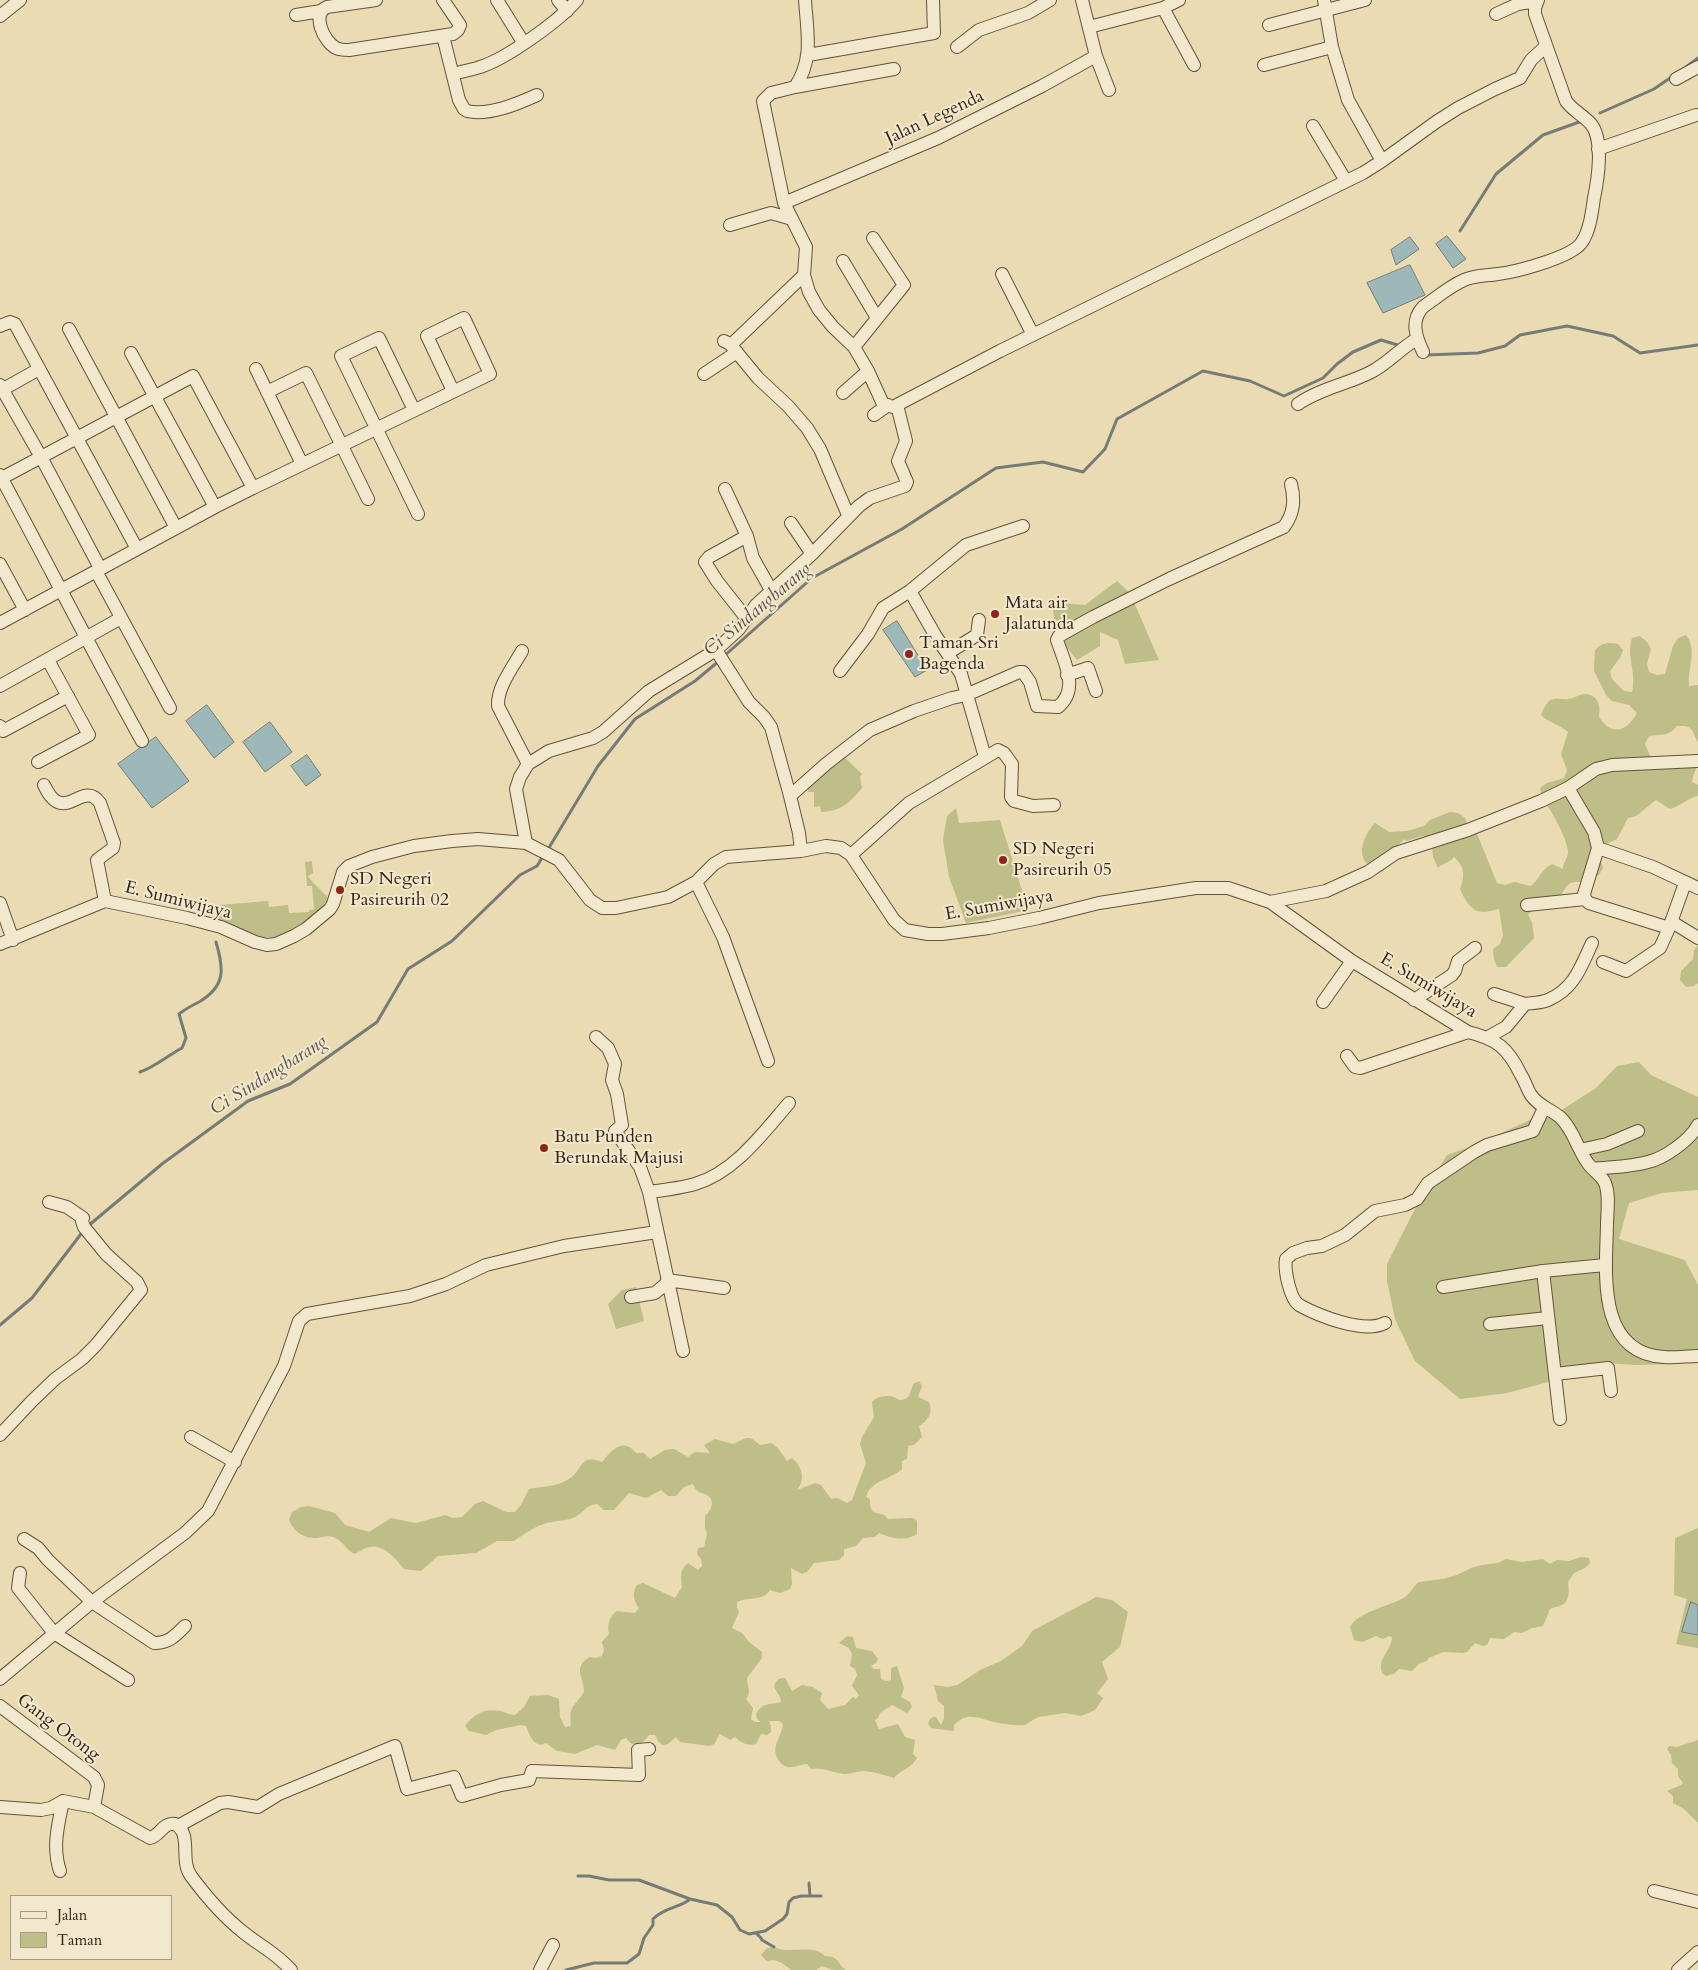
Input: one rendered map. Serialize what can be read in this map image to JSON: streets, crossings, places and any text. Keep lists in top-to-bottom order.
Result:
{
  "streets": {
    "street": ["Jalan Legenda", "E. Sumiwijaya", "Gang Otong"]
  },
  "water": ["Ci Sindangbarang"],
  "places": [
    "Mata air Jalatunda",
    "Taman Sri Bagenda",
    "SD Negeri Pasireurih 05",
    "SD Negeri Pasireurih 02",
    "Batu Punden Berundak Majusi"
  ],
  "legend": ["Jalan", "Taman"]
}
